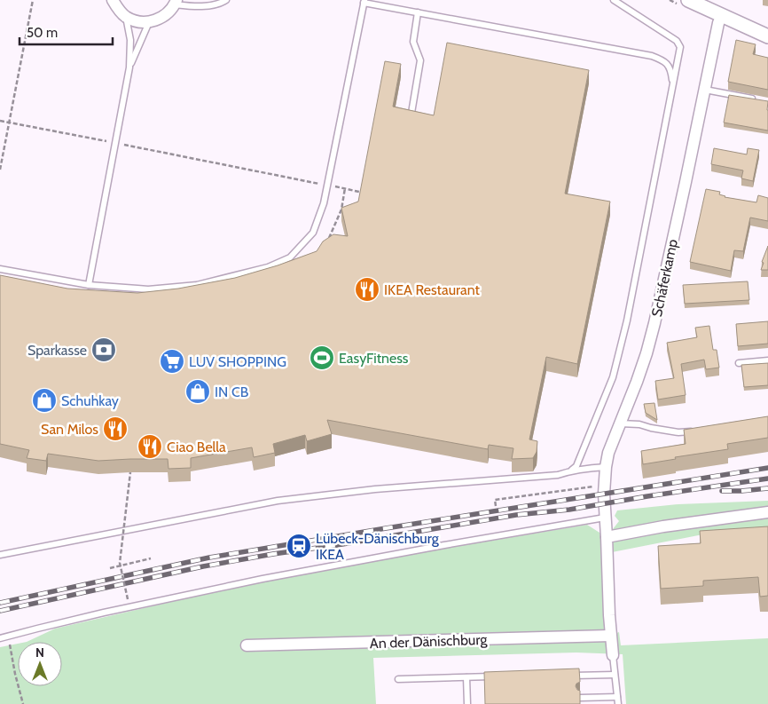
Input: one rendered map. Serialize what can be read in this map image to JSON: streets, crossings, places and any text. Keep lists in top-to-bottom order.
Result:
{
  "streets": {
    "street": ["Schäferkamp", "An der Dänischburg"]
  },
  "places": {
    "restaurant": ["IKEA Restaurant", "San Milos", "Ciao Bella"],
    "bank": ["Sparkasse"],
    "sports": ["EasyFitness"],
    "supermarket": ["LUV SHOPPING"],
    "shop": ["IN CB", "Schuhkay"],
    "station": ["Lübeck-Dänischburg IKEA"]
  },
  "scale_bar": "50 m",
  "north": "top"
}
